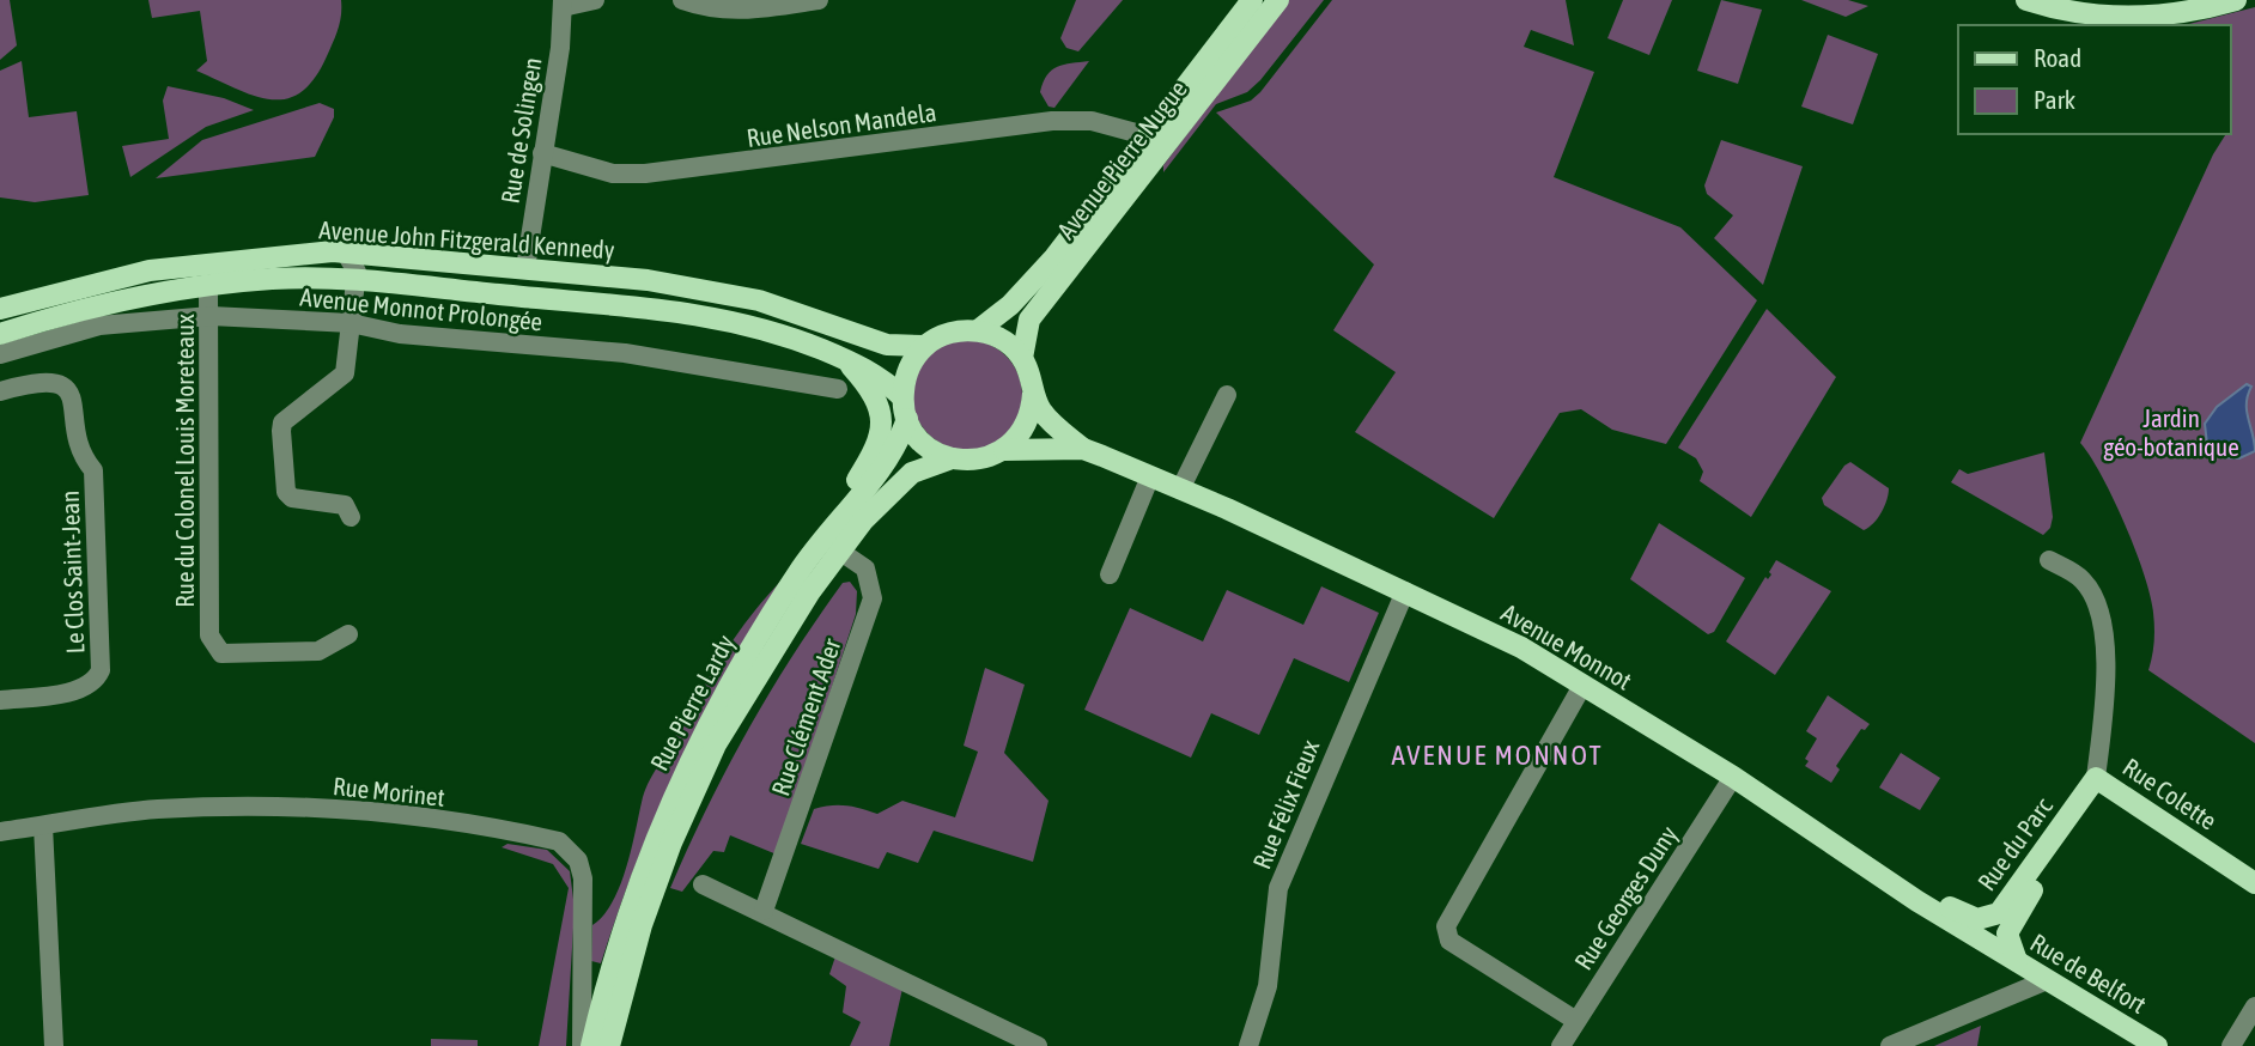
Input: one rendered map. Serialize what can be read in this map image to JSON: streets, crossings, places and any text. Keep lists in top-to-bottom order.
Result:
{
  "streets": {
    "main road": [
      "Avenue Pierre Nugue",
      "Avenue John Fitzgerald Kennedy",
      "Avenue Monnot",
      "Rue Pierre Lardy",
      "Rue Colette",
      "Rue du Parc",
      "Rue de Belfort"
    ],
    "street": [
      "Rue Nelson Mandela",
      "Rue de Solingen",
      "Avenue Monnot Prolongée",
      "Rue du Colonel Louis Moreteaux",
      "Le Clos Saint-Jean",
      "Rue Clément Ader",
      "Rue Morinet",
      "Rue Félix Fieux",
      "Rue Georges Duny"
    ]
  },
  "crossings": [
    ["Rue Nelson Mandela", "Rue de Solingen"],
    ["Rue Nelson Mandela", "Avenue Pierre Nugue"],
    ["Rue de Solingen", "Avenue John Fitzgerald Kennedy"],
    ["Avenue Pierre Nugue", "Avenue John Fitzgerald Kennedy"],
    ["Avenue Pierre Nugue", "Rue Pierre Lardy"],
    ["Avenue John Fitzgerald Kennedy", "Rue du Colonel Louis Moreteaux"],
    ["Avenue John Fitzgerald Kennedy", "Rue Pierre Lardy"],
    ["Avenue Monnot Prolongée", "Rue du Colonel Louis Moreteaux"],
    ["Avenue Monnot", "Rue Félix Fieux"],
    ["Avenue Monnot", "Rue du Parc"],
    ["Avenue Monnot", "Rue Georges Duny"],
    ["Avenue Monnot", "Rue de Belfort"],
    ["Rue Pierre Lardy", "Rue Clément Ader"],
    ["Rue Colette", "Rue du Parc"],
    ["Rue du Parc", "Rue de Belfort"]
  ],
  "districts": ["AVENUE MONNOT"],
  "parks": ["Jardin géo-botanique"],
  "legend": ["Road", "Park"]
}
